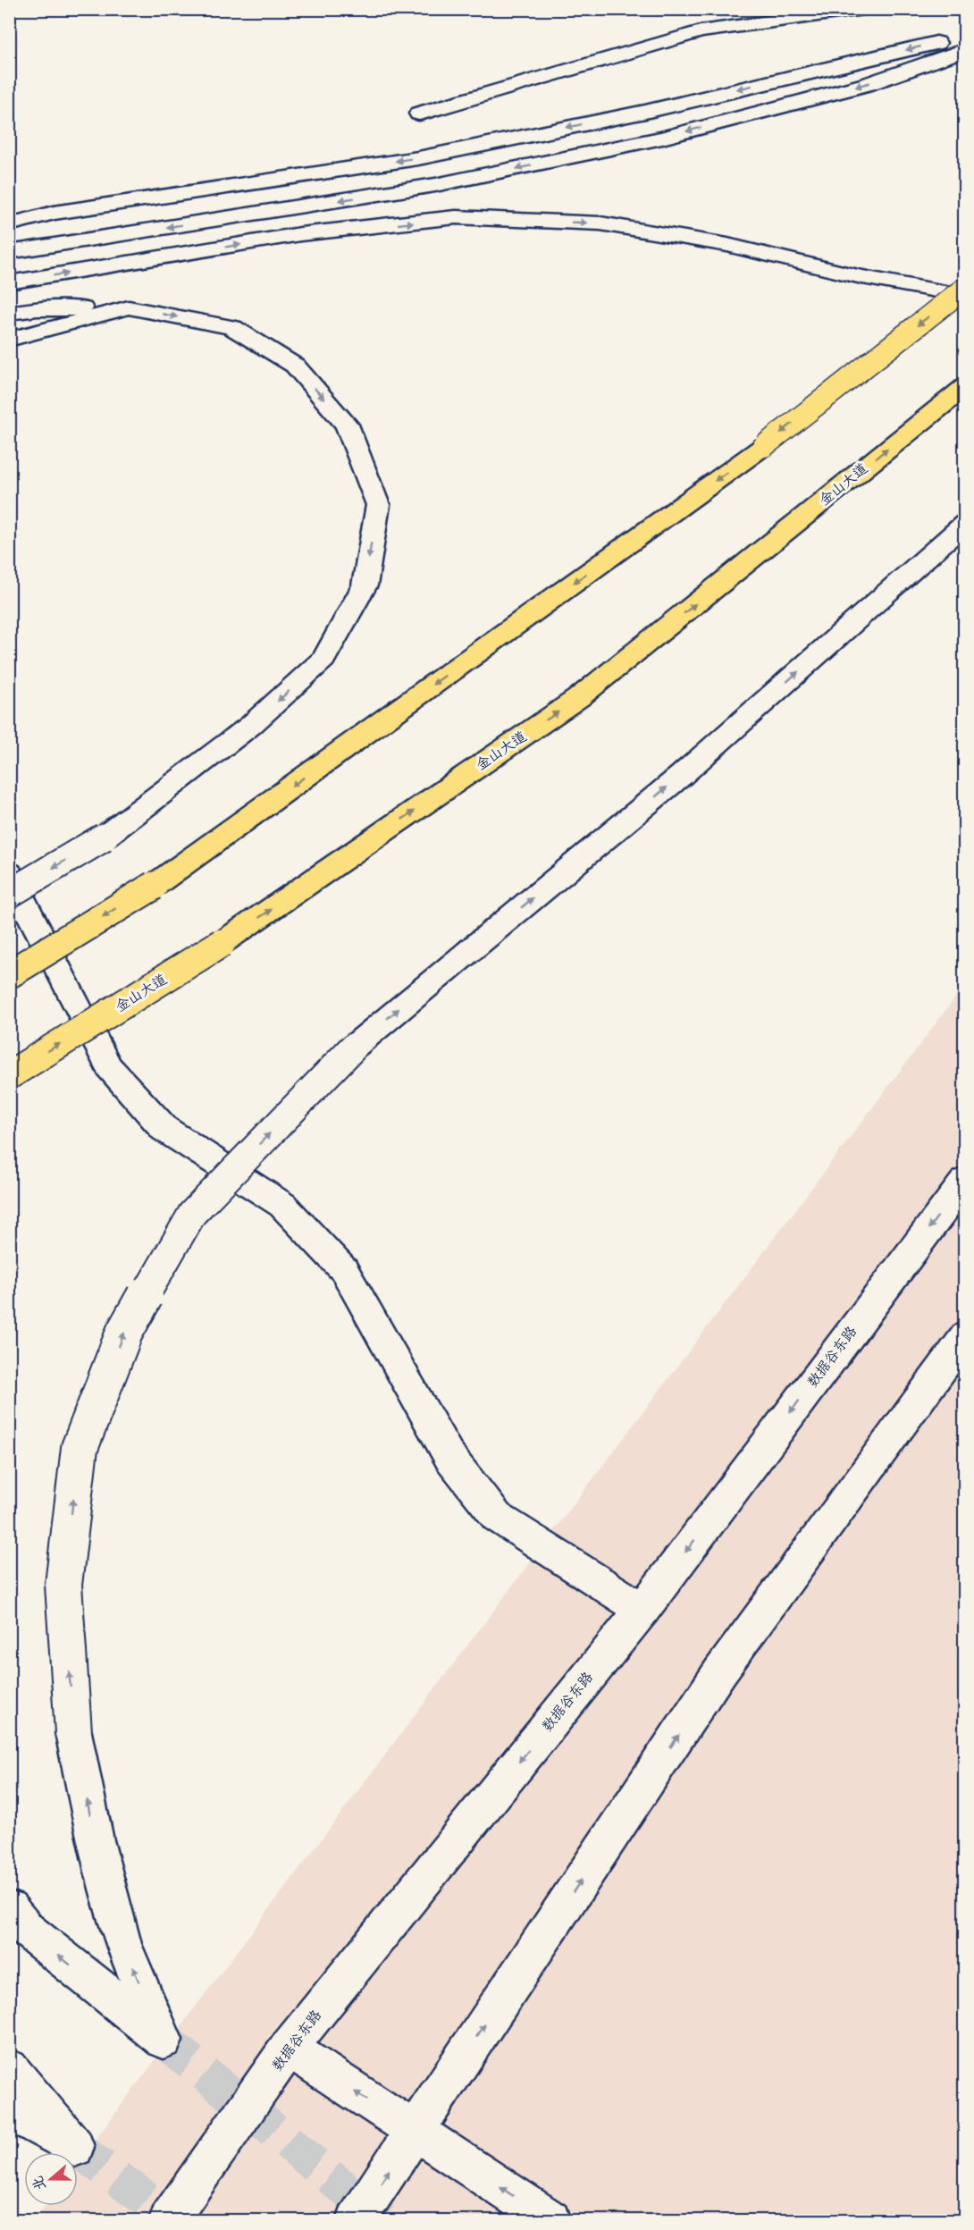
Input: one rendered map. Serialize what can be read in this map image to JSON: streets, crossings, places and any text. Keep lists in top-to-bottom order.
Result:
{
  "streets": {
    "highway": ["金山大道"],
    "main road": ["数据谷东路"]
  },
  "north": "left"
}
